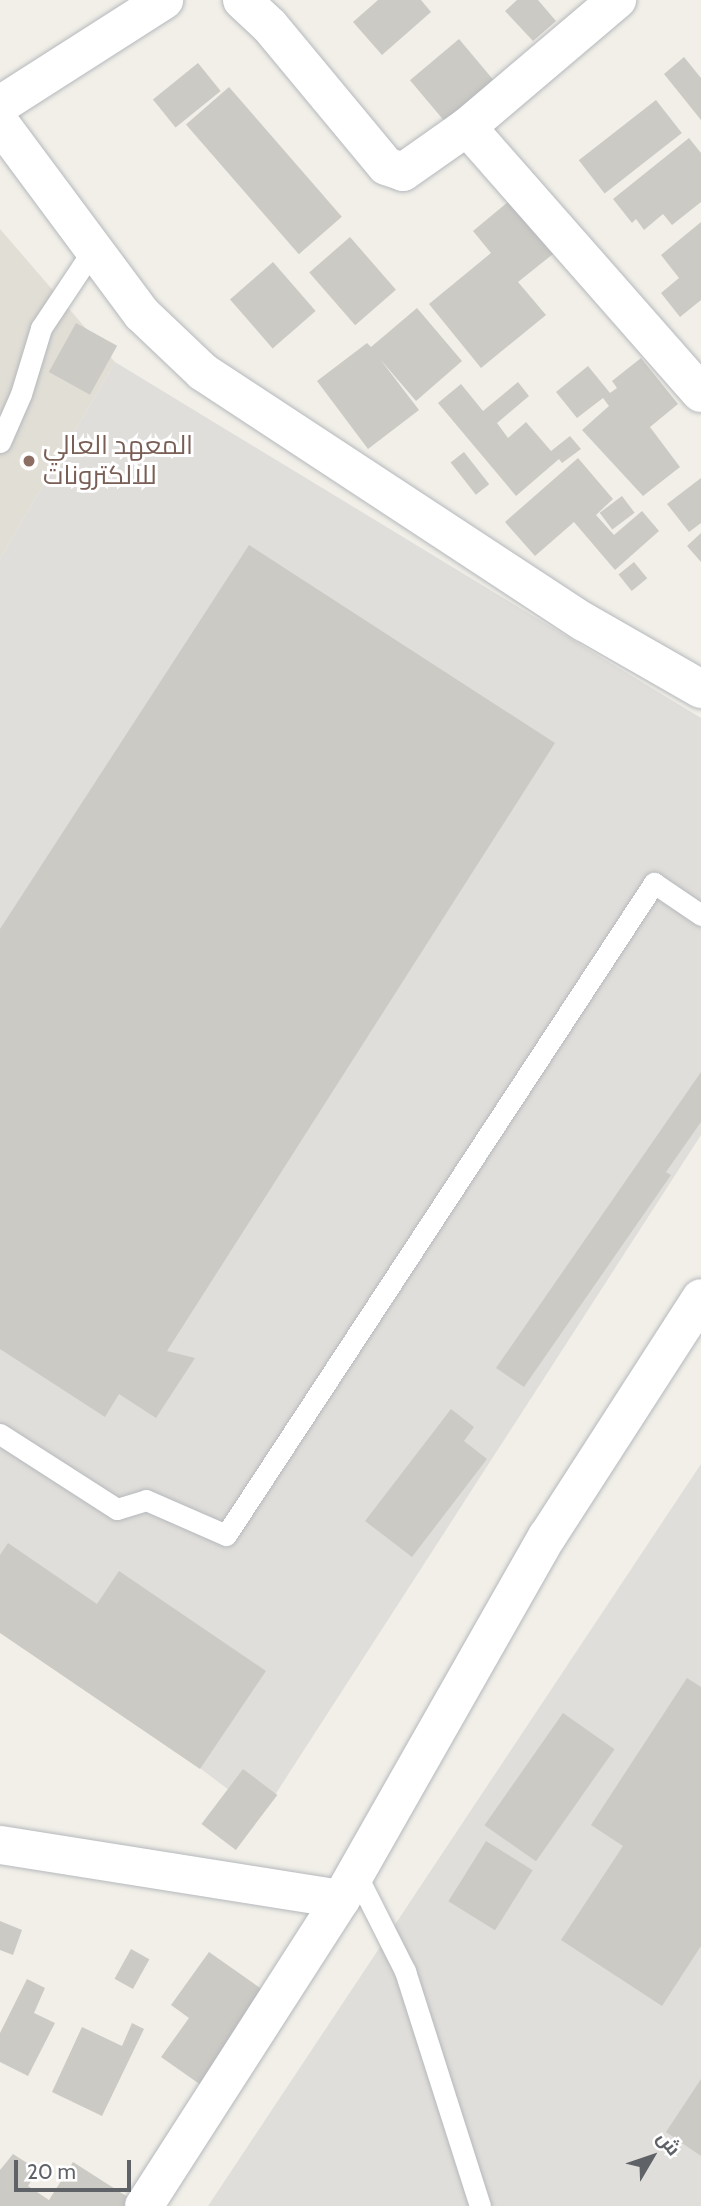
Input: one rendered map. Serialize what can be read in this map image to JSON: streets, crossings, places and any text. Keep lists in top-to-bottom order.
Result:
{
  "places": ["المعهد العالي للالكترونات"],
  "scale_bar": "20 m",
  "north": "top right"
}
